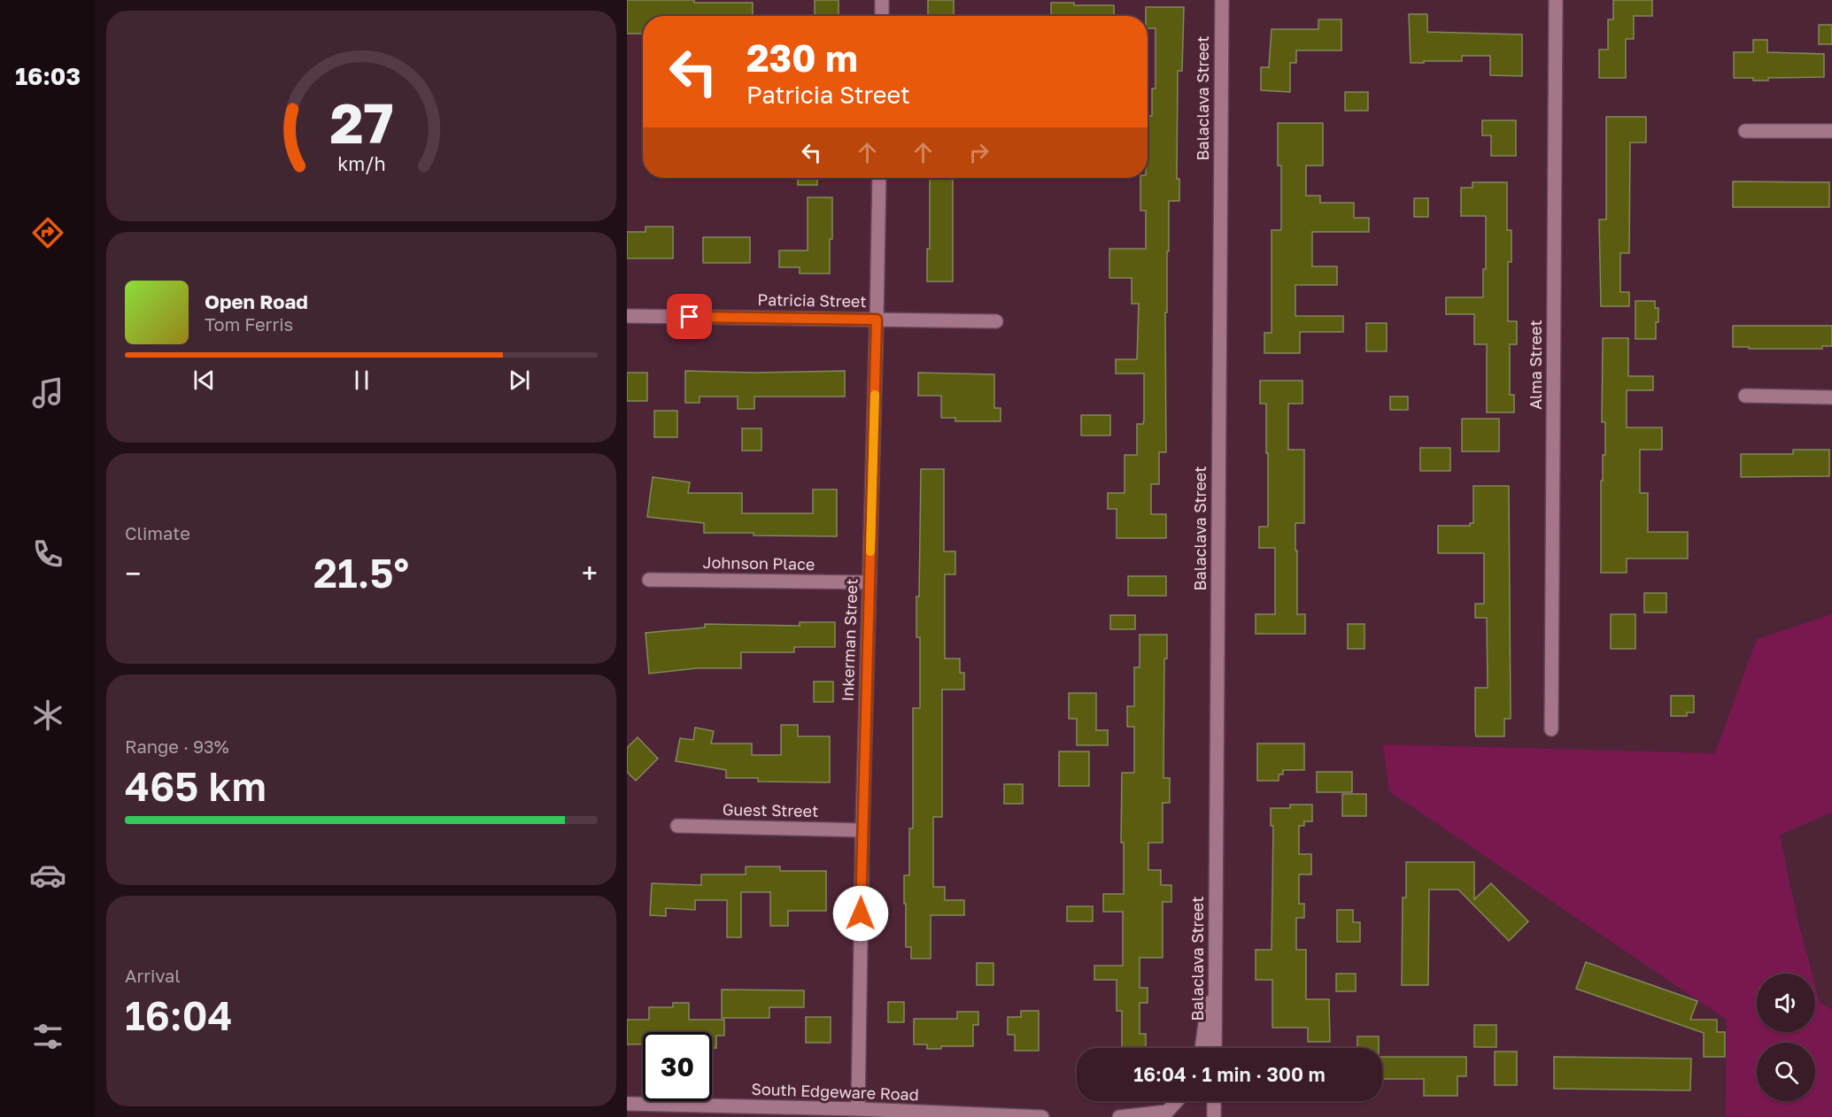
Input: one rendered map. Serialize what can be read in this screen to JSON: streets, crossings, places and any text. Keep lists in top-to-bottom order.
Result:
{
  "streets": {
    "street": [
      "Balaclava Street",
      "Patricia Street",
      "Alma Street",
      "Johnson Place",
      "Inkerman Street",
      "Guest Street",
      "South Edgeware Road"
    ]
  },
  "crossings": [
    ["Patricia Street", "Inkerman Street"],
    ["Johnson Place", "Inkerman Street"],
    ["Inkerman Street", "Guest Street"],
    ["Inkerman Street", "South Edgeware Road"]
  ],
  "page": {
    "tabs": "16:03",
    "turn": ["230 m", "Patricia Street"],
    "song": ["Open Road", "Tom Ferris"],
    "tile": [
      "Climate",
      ["Range · 93%", "465 km"],
      ["Arrival", "16:04"]
    ],
    "heat": ["−", "21.5°", "+"],
    "limit": "30",
    "trip": "16:04 · 1 min · 300 m",
    "gauge": ["27", "km/h"]
  }
}
